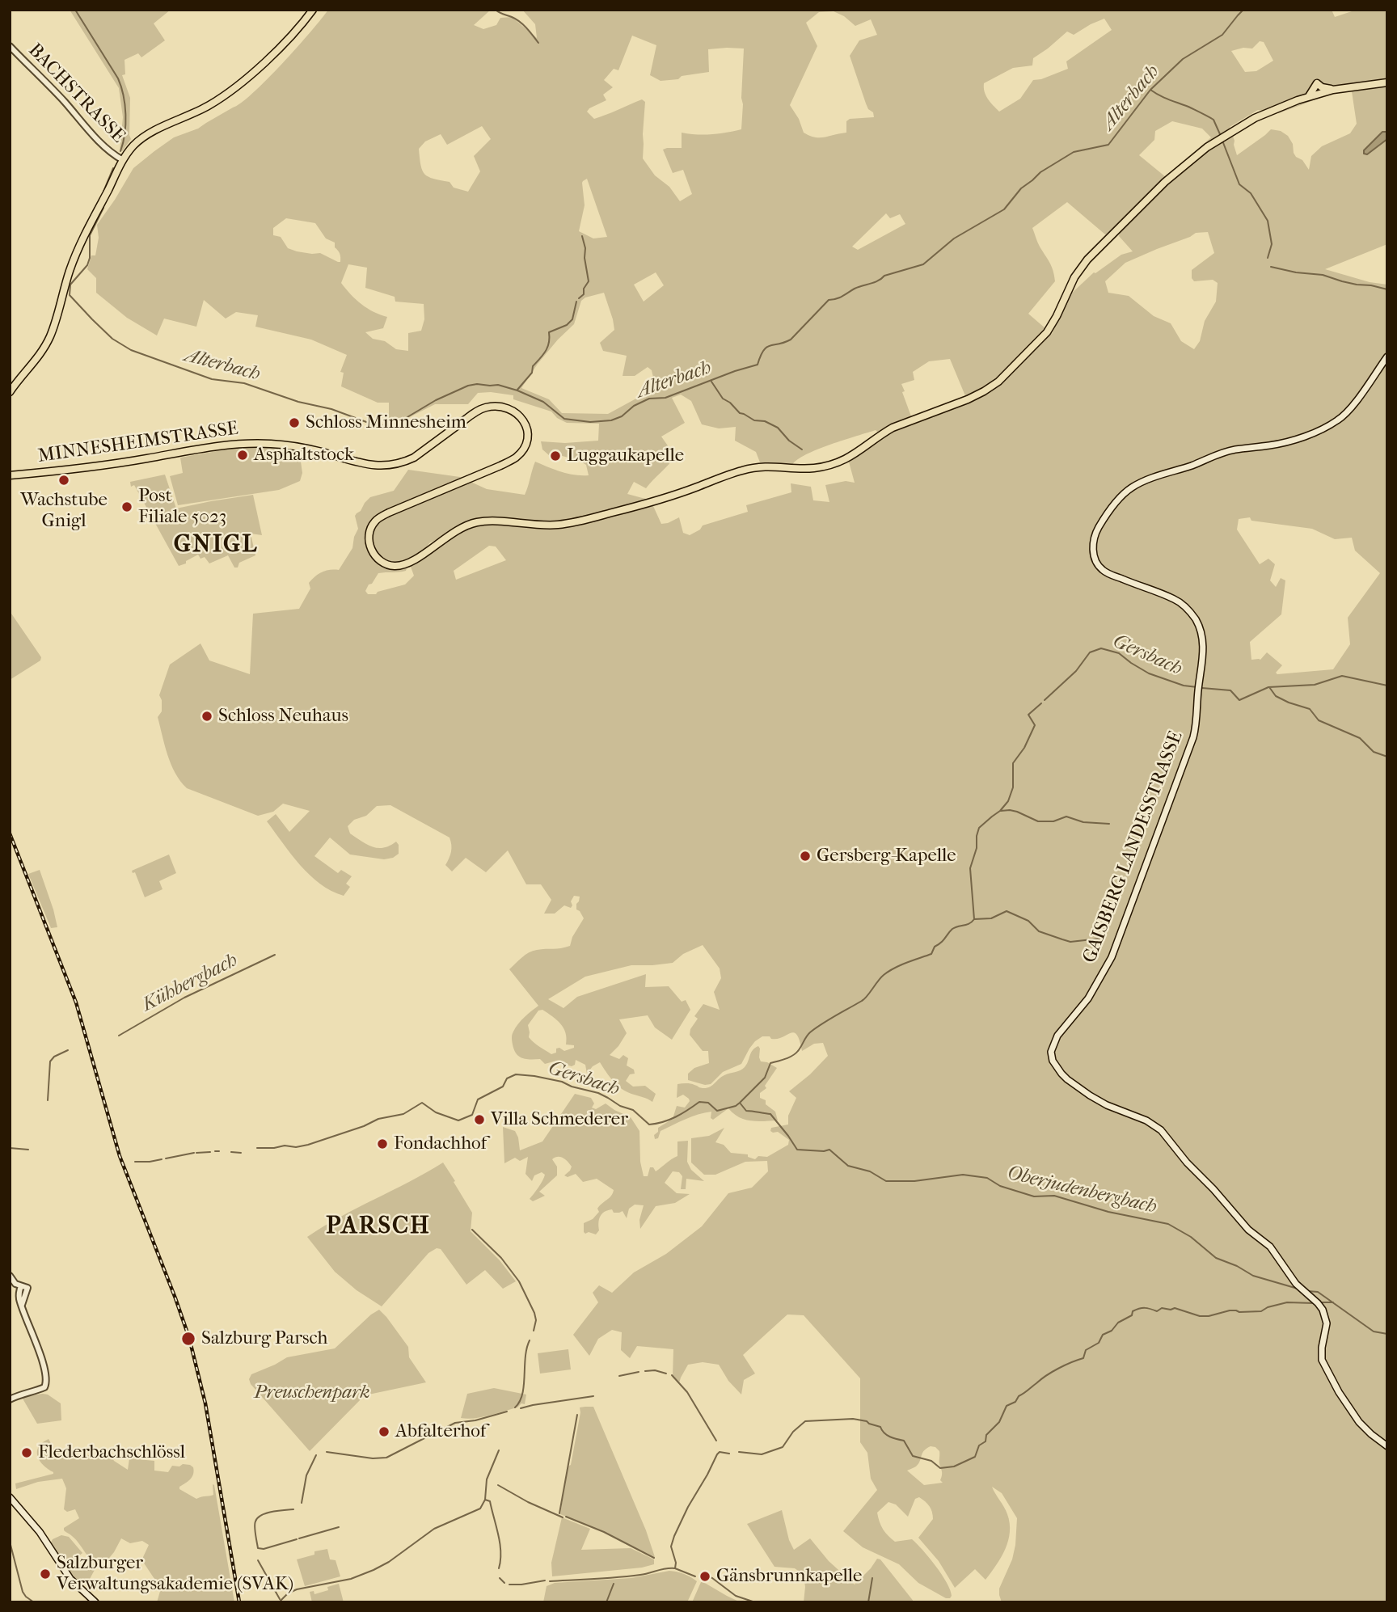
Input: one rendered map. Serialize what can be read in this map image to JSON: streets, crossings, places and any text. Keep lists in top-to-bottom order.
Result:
{
  "streets": {
    "main road": ["MINNESHEIMSTRASSE", "GAISBERG LANDESSTRASSE"],
    "street": ["BACHSTRASSE"]
  },
  "districts": ["GNIGL", "PARSCH"],
  "water": [
    "Alterbach",
    "Gersbach",
    "Kühbergbach",
    "Oberjudenbergbach"
  ],
  "parks": ["Preuschenpark"],
  "places": [
    "Schloss Minnesheim",
    "Asphaltstock",
    "Luggaukapelle",
    "Wachstube Gnigl",
    "Post Filiale 5023",
    "Schloss Neuhaus",
    "Gersberg-Kapelle",
    "Villa Schmederer",
    "Fondachhof",
    "Salzburg Parsch",
    "Abfalterhof",
    "Flederbachschlössl",
    "Salzburger Verwaltungsakademie (SVAK)",
    "Gänsbrunnkapelle"
  ]
}
